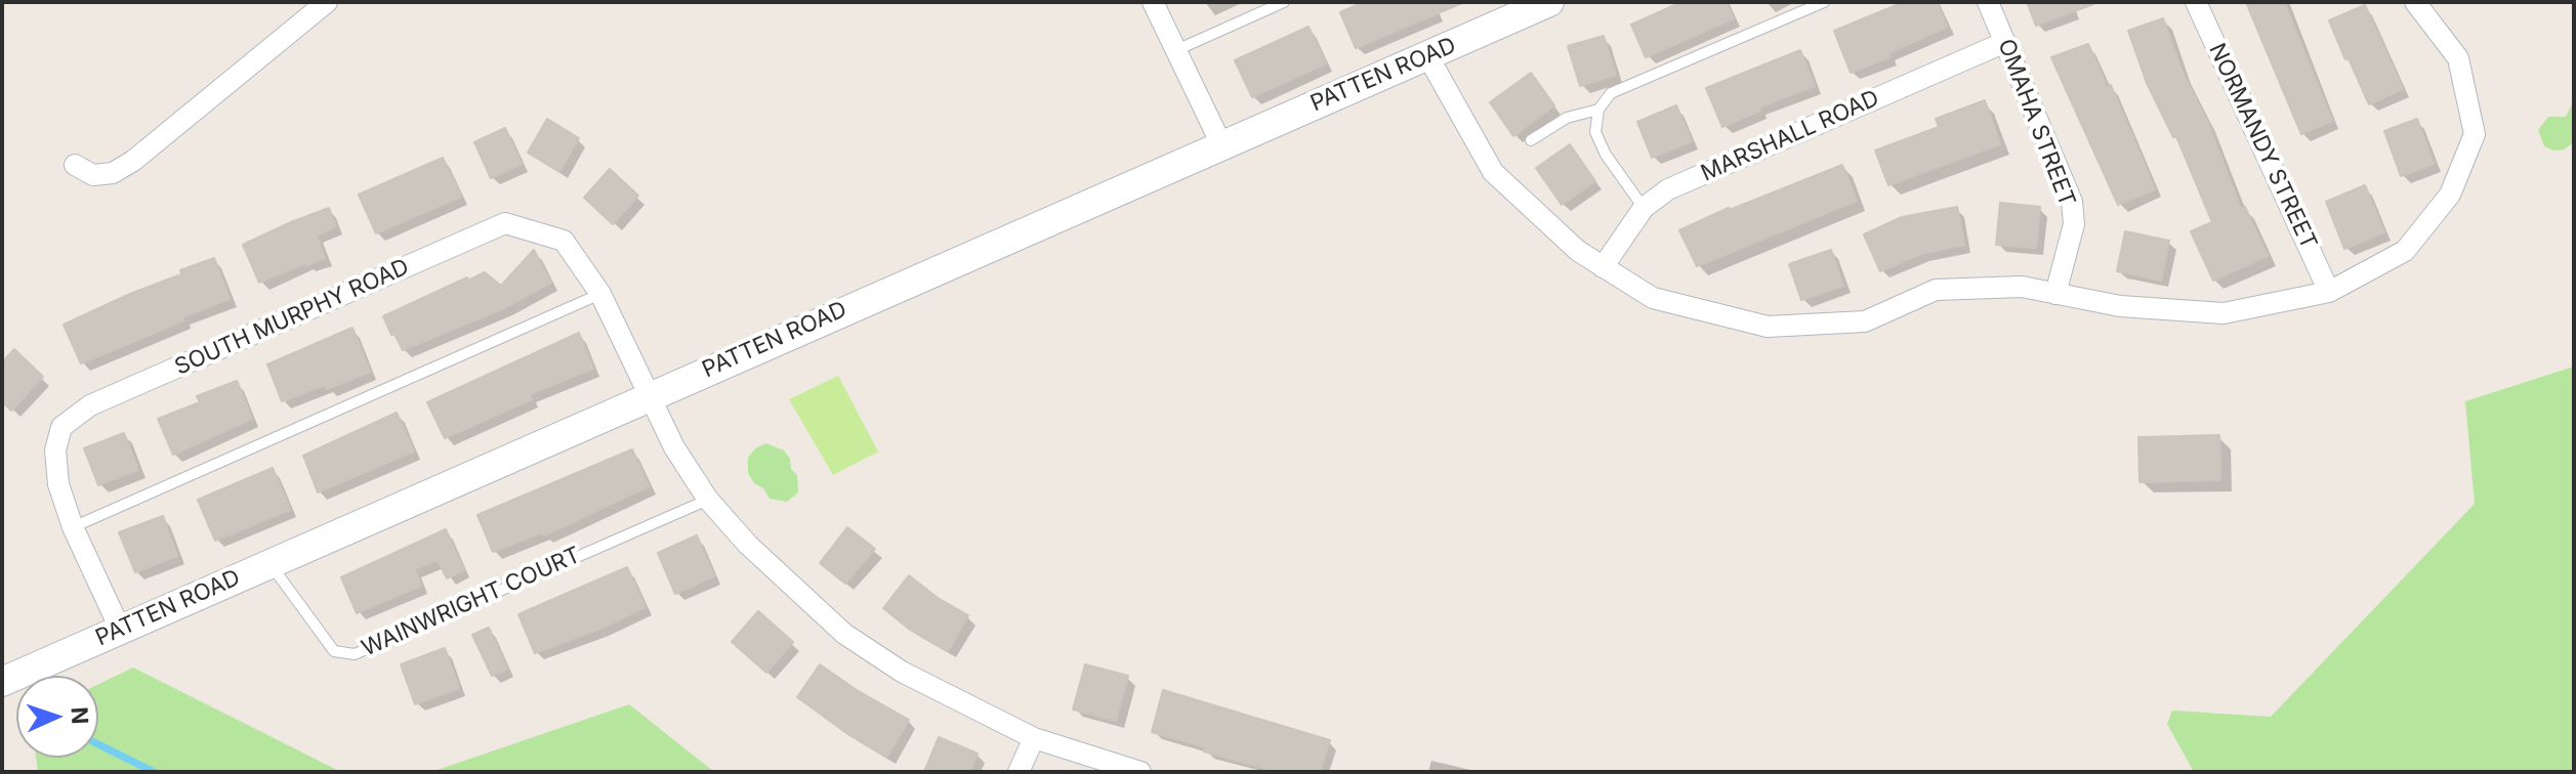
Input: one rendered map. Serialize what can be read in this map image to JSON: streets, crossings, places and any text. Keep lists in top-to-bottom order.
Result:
{
  "streets": {
    "street": [
      "PATTEN ROAD",
      "OMAHA STREET",
      "MARSHALL ROAD",
      "NORMANDY STREET",
      "SOUTH MURPHY ROAD"
    ],
    "lane": ["WAINWRIGHT COURT"]
  },
  "crossings": [
    ["PATTEN ROAD", "SOUTH MURPHY ROAD"],
    ["PATTEN ROAD", "WAINWRIGHT COURT"],
    ["OMAHA STREET", "MARSHALL ROAD"],
    ["SOUTH MURPHY ROAD", "WAINWRIGHT COURT"]
  ],
  "north": "right"
}
